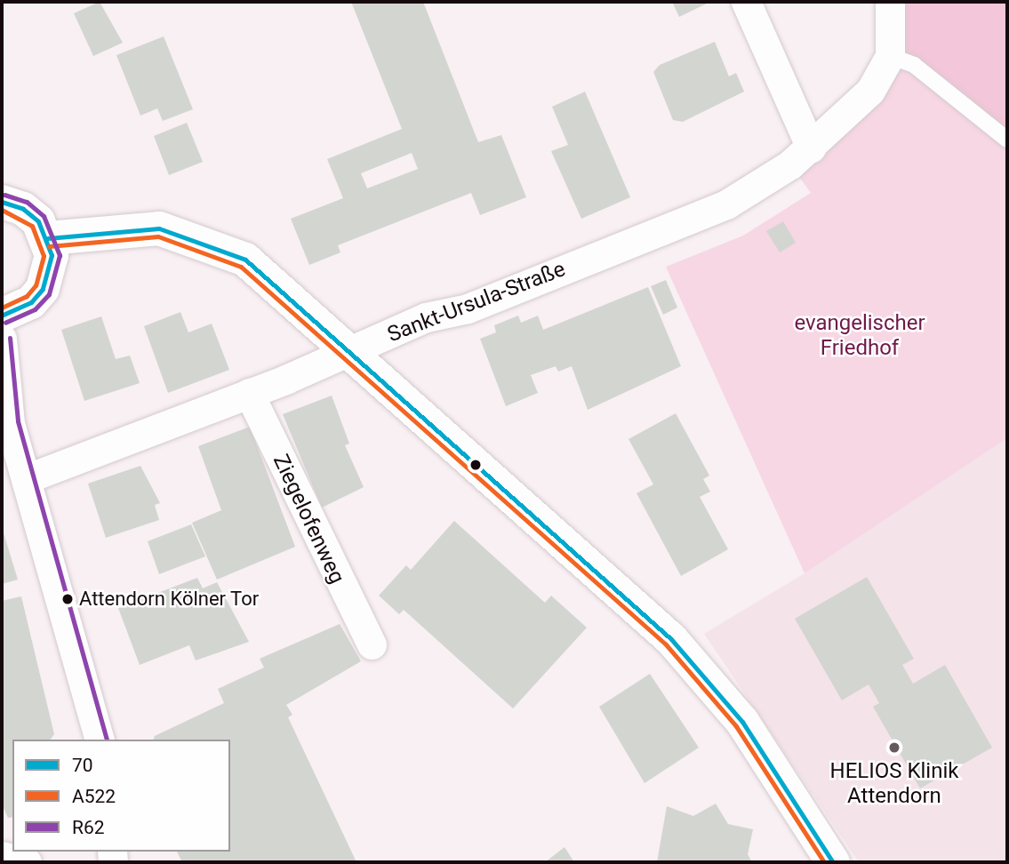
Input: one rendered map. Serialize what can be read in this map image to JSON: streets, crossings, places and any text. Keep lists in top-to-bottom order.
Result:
{
  "streets": {
    "street": ["Sankt-Ursula-Straße", "Ziegelofenweg"]
  },
  "crossings": [
    ["Sankt-Ursula-Straße", "Ziegelofenweg"]
  ],
  "parks": ["evangelischer Friedhof"],
  "places": ["Attendorn Kölner Tor", "HELIOS Klinik Attendorn"],
  "lines": ["transit line R62", "transit line 70", "transit line A522"],
  "legend": ["70", "A522", "R62"]
}
